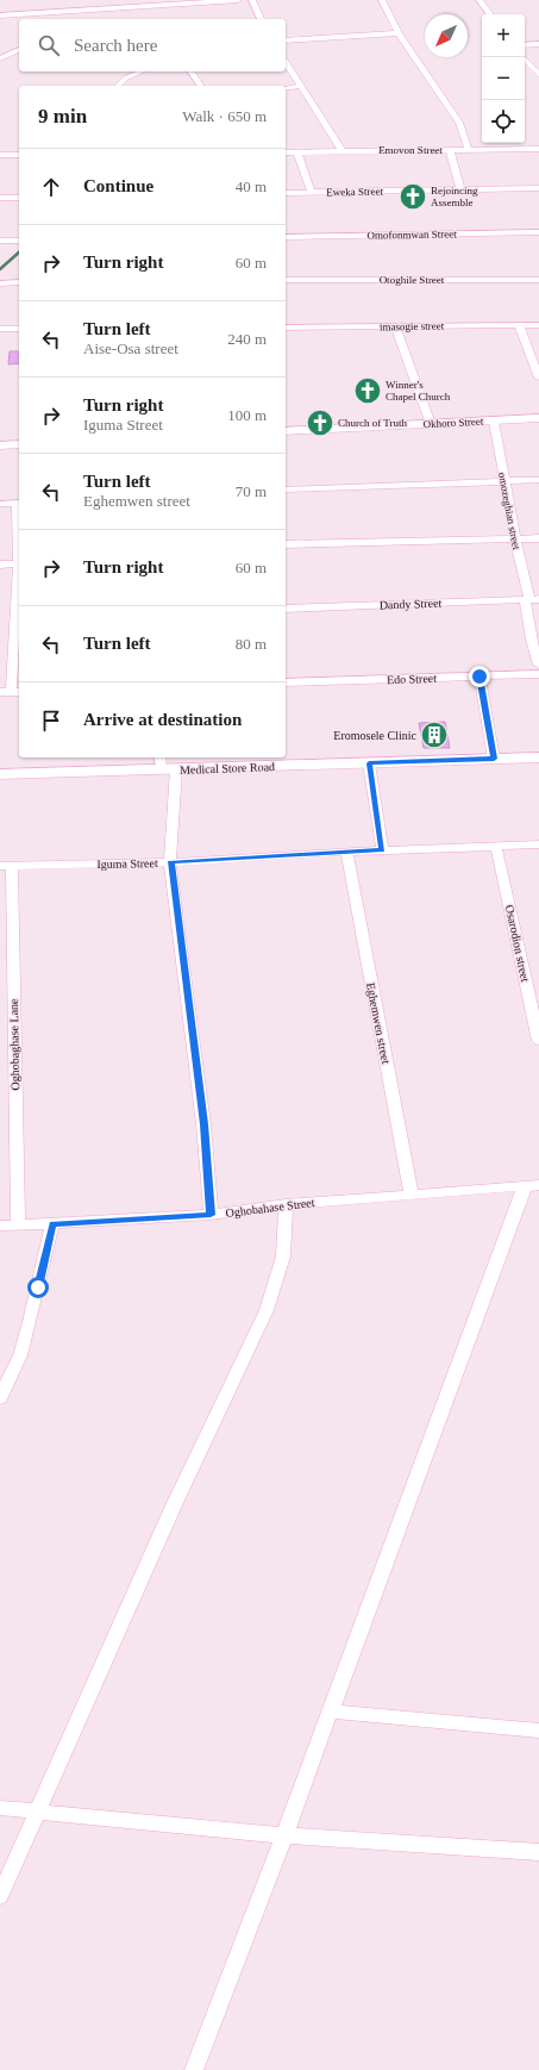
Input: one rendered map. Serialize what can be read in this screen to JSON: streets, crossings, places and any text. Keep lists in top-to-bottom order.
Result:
{
  "streets": {
    "street": [
      "Emovon Street",
      "Eweka Street",
      "Omofonmwan Street",
      "Otoghile Street",
      "imasogie street",
      "Okhoro Street",
      "omozeghian street",
      "Dandy Street",
      "Edo Street",
      "Medical Store Road",
      "Iguma Street",
      "Osarodion street",
      "Eghemwen street",
      "Oghobaghase Lane",
      "Oghobahase Street"
    ]
  },
  "crossings": [
    ["Okhoro Street", "omozeghian street"],
    ["omozeghian street", "Dandy Street"],
    ["Iguma Street", "Osarodion street"],
    ["Iguma Street", "Eghemwen street"],
    ["Iguma Street", "Oghobaghase Lane"],
    ["Eghemwen street", "Oghobahase Street"],
    ["Oghobaghase Lane", "Oghobahase Street"]
  ],
  "places": {
    "church": ["Rejoincing Assemble", "Winner's Chapel Church", "Church of Truth"],
    "building": ["Eromosele Clinic"]
  },
  "north": "bottom left",
  "page": {
    "map_buttons": ["+", "−"],
    "search": "Search here",
    "heading": ["9 min", "Walk · 650 m"],
    "list": [
      ["Continue", "40 m"],
      ["Turn right", "60 m"],
      ["Turn left", "Aise-Osa street", "240 m"],
      ["Turn right", "Iguma Street", "100 m"],
      ["Turn left", "Eghemwen street", "70 m"],
      ["Turn right", "60 m"],
      ["Turn left", "80 m"],
      "Arrive at destination"
    ]
  }
}
